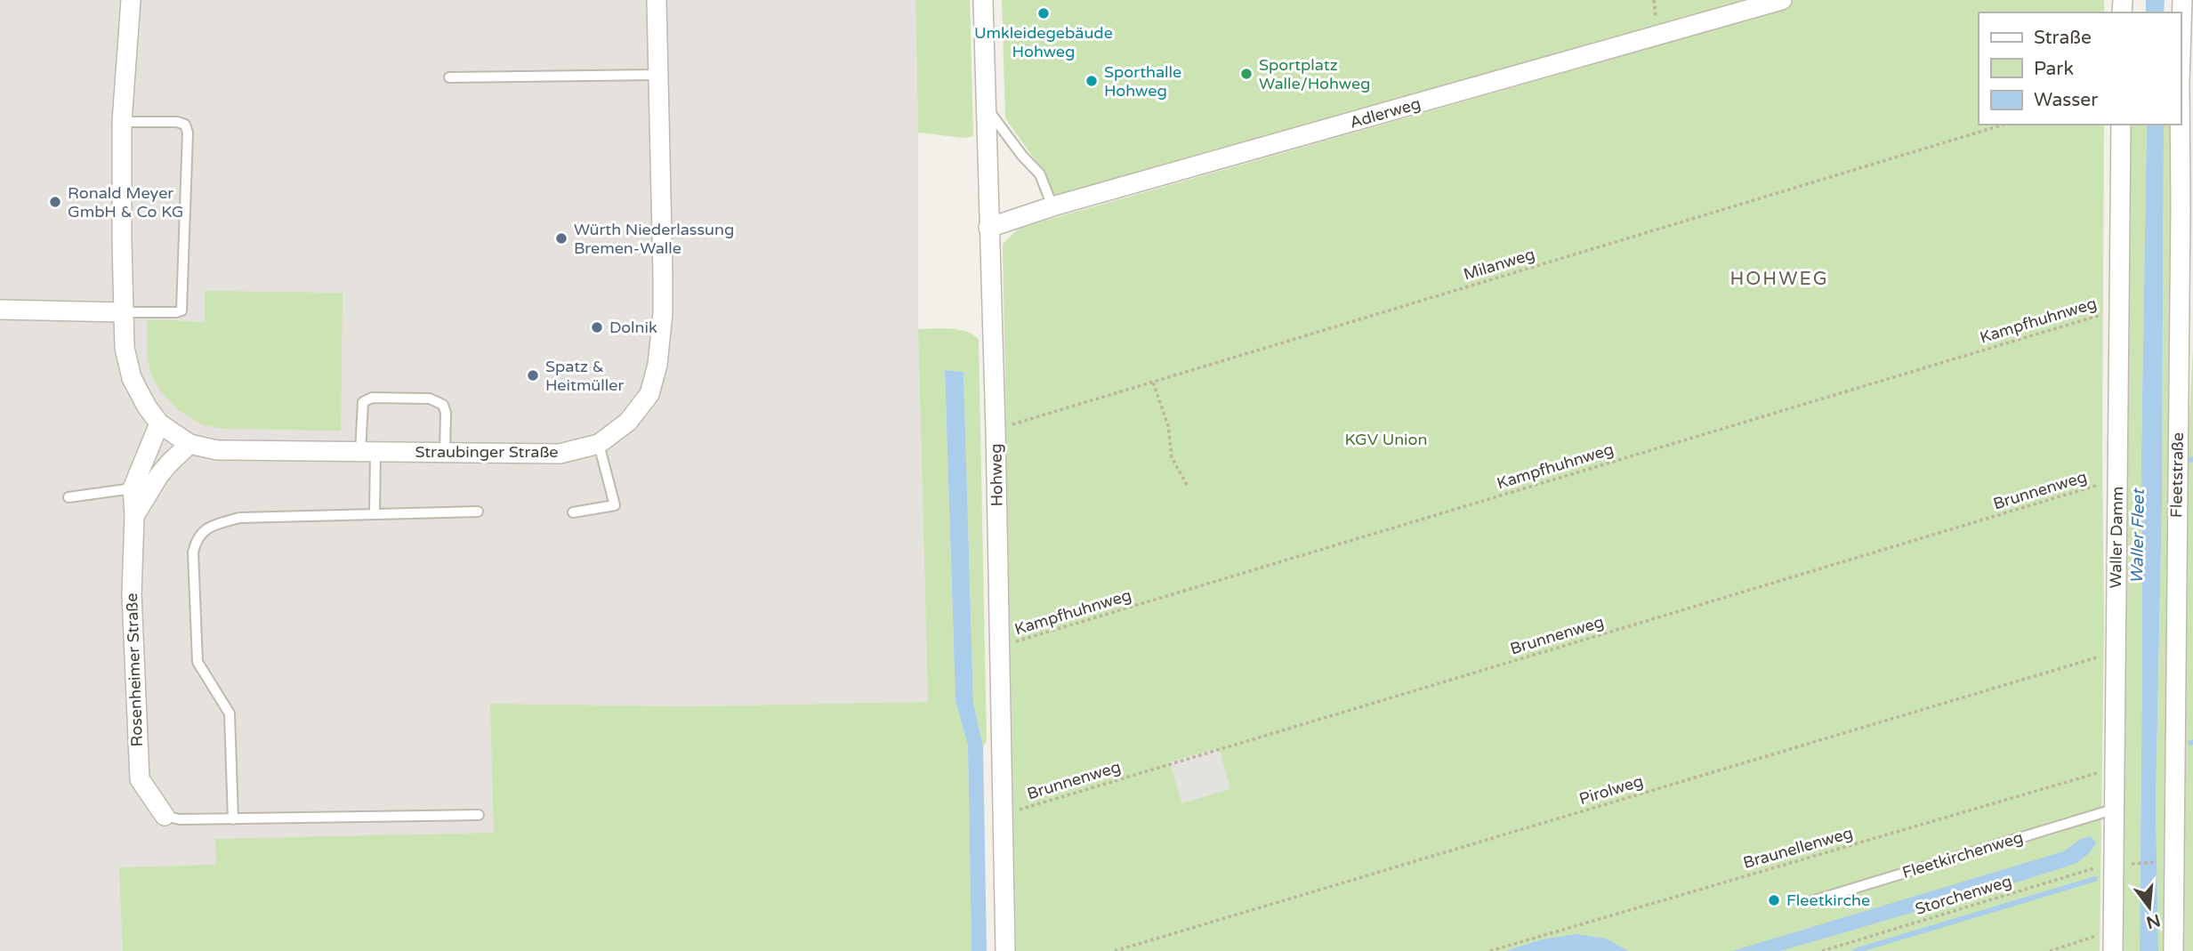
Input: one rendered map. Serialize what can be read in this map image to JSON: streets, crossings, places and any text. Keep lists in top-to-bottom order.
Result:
{
  "streets": {
    "street": [
      "Adlerweg",
      "Straubinger Straße",
      "Hohweg",
      "Fleetstraße",
      "Waller Damm",
      "Rosenheimer Straße"
    ],
    "lane": ["Fleetkirchenweg"],
    "path": [
      "Milanweg",
      "Kampfhuhnweg",
      "Brunnenweg",
      "Pirolweg",
      "Braunellenweg",
      "Storchenweg"
    ]
  },
  "crossings": [
    ["Adlerweg", "Hohweg"],
    ["Milanweg", "Hohweg"],
    ["Kampfhuhnweg", "Hohweg"],
    ["Kampfhuhnweg", "Waller Damm"],
    ["Straubinger Straße", "Rosenheimer Straße"],
    ["Hohweg", "Brunnenweg"],
    ["Fleetstraße", "Storchenweg"],
    ["Brunnenweg", "Waller Damm"],
    ["Waller Damm", "Pirolweg"],
    ["Waller Damm", "Braunellenweg"],
    ["Waller Damm", "Fleetkirchenweg"],
    ["Waller Damm", "Storchenweg"]
  ],
  "districts": ["HOHWEG"],
  "water": ["Waller Fleet"],
  "parks": ["KGV Union"],
  "places": [
    "Umkleidegebäude Hohweg",
    "Sportplatz Walle/Hohweg",
    "Sporthalle Hohweg",
    "Ronald Meyer GmbH & Co KG",
    "Würth Niederlassung Bremen-Walle",
    "Dolnik",
    "Spatz & Heitmüller",
    "Fleetkirche"
  ],
  "legend": ["Straße", "Park", "Wasser"],
  "north": "bottom"
}
